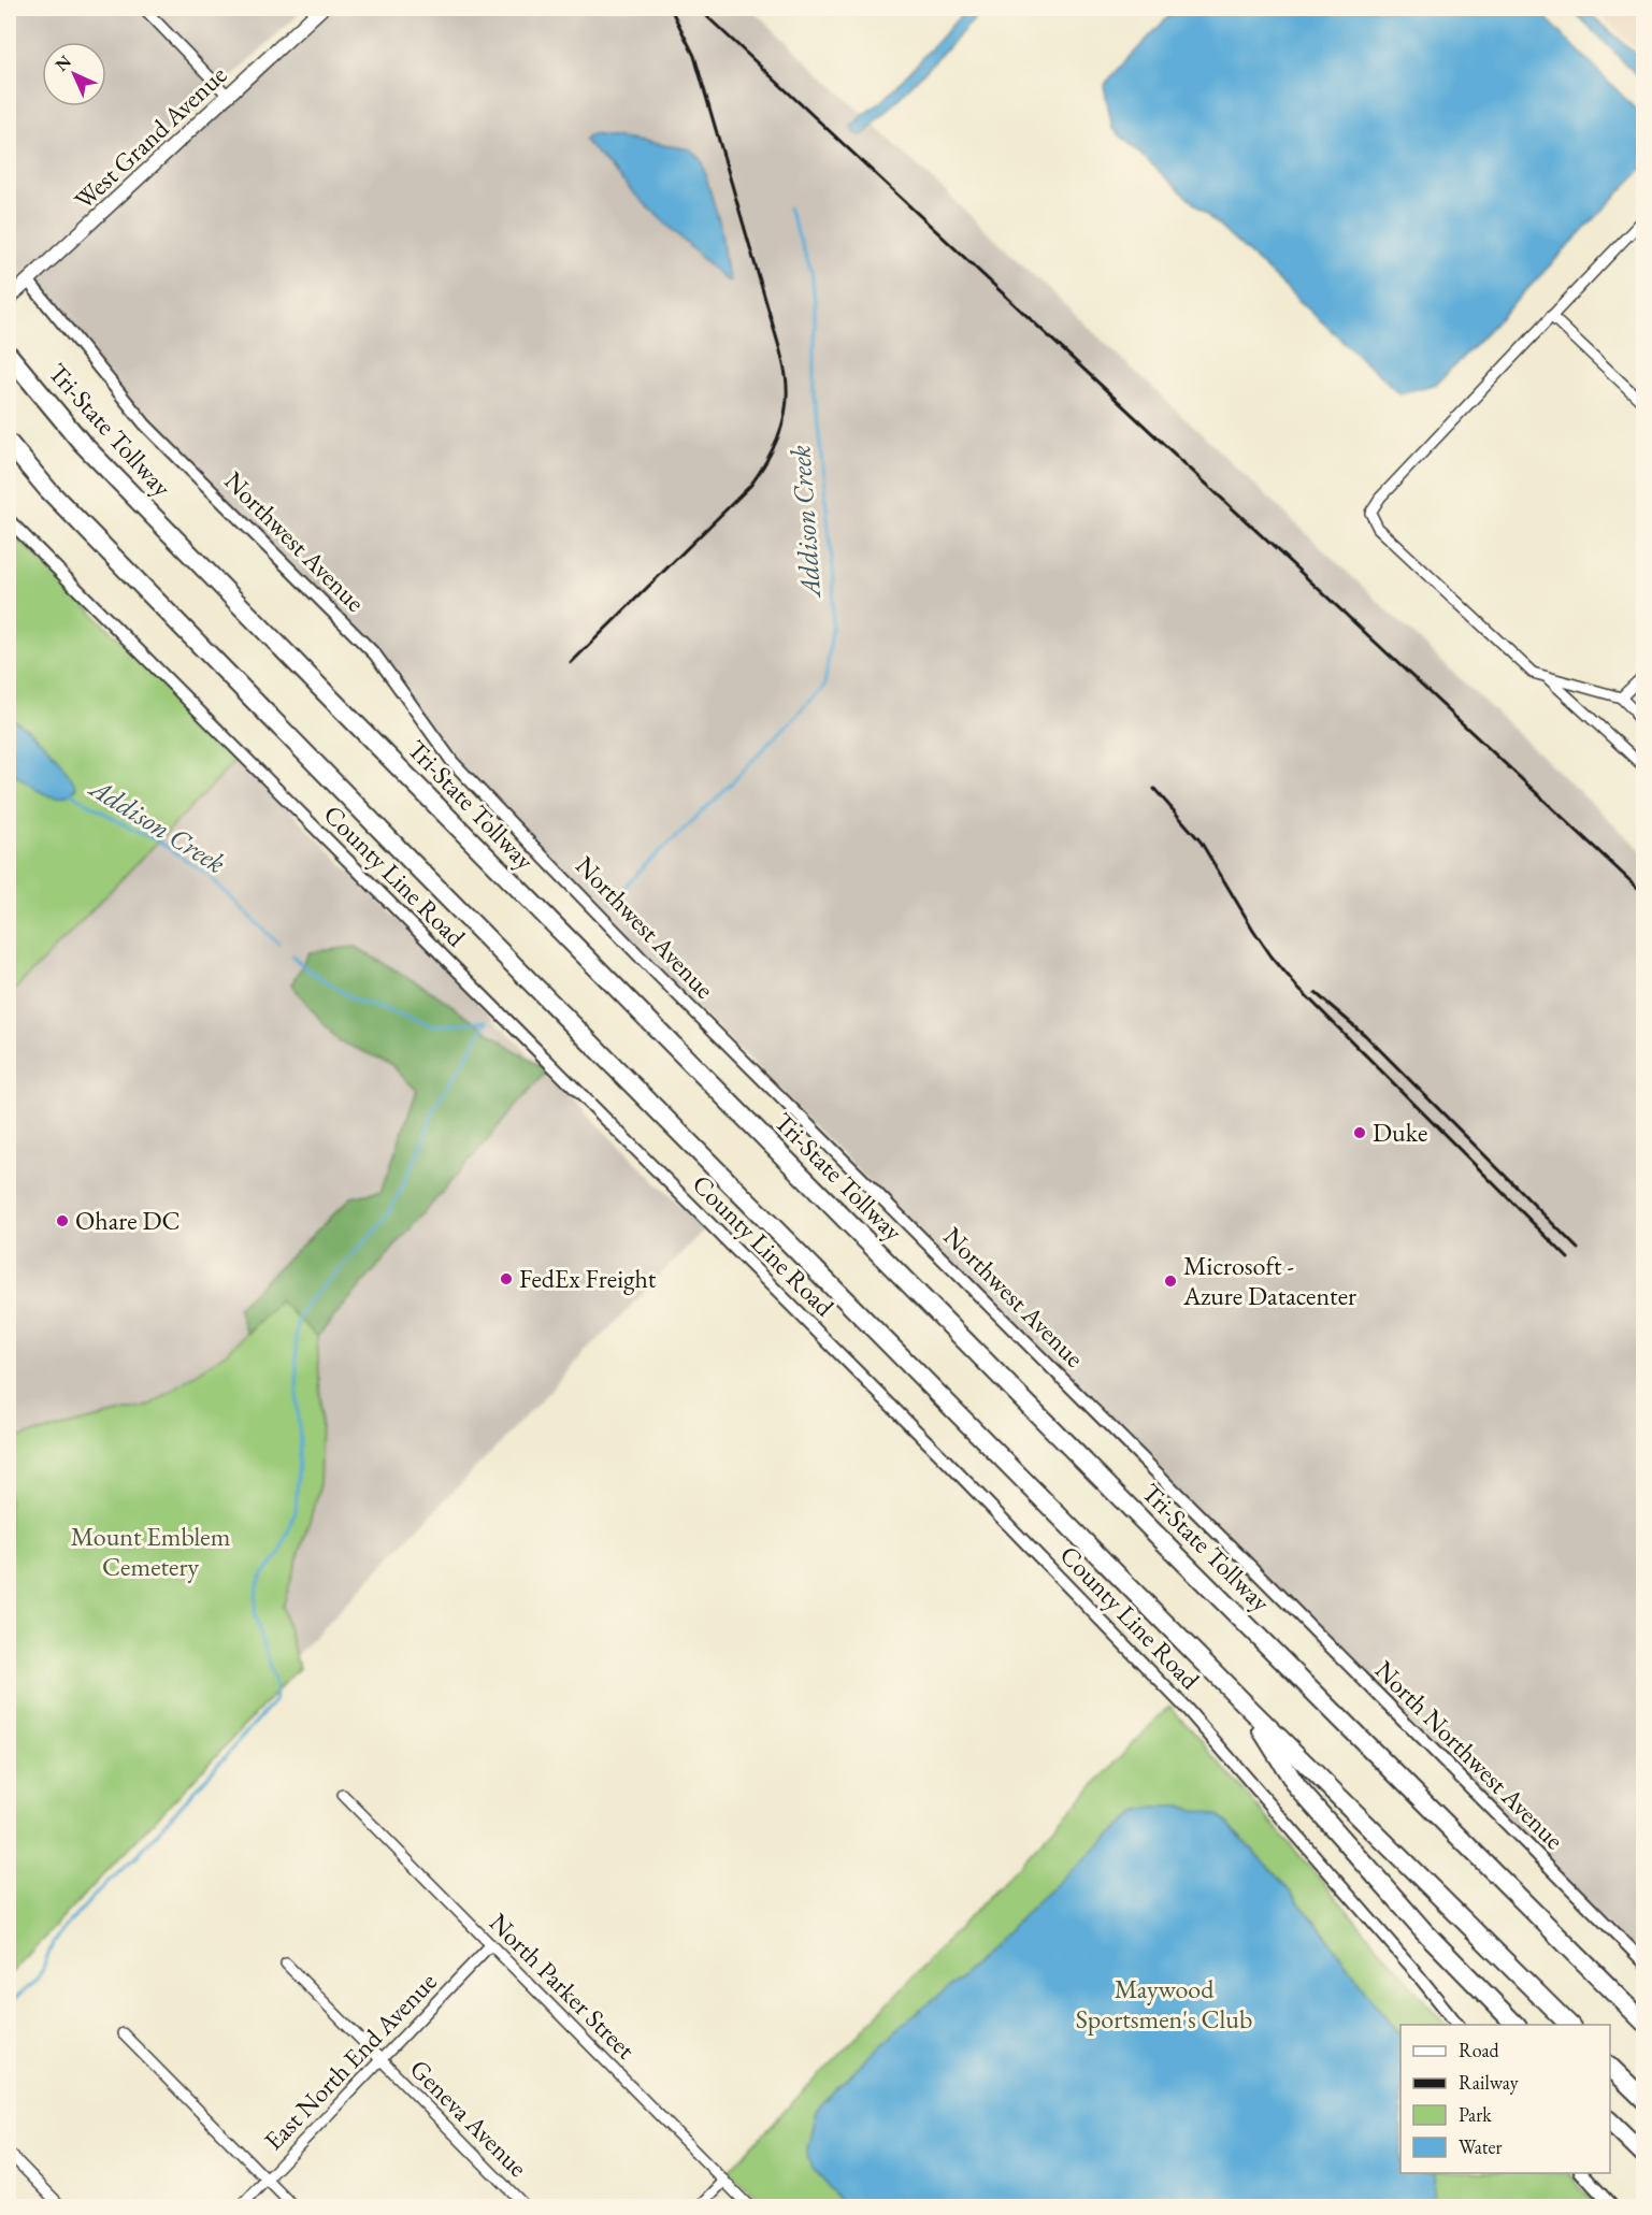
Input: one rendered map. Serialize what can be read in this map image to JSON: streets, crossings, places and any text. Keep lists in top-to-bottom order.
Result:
{
  "streets": {
    "highway": ["Tri-State Tollway"],
    "main road": ["West Grand Avenue"],
    "street": [
      "Northwest Avenue",
      "County Line Road",
      "North Northwest Avenue",
      "North Parker Street",
      "East North End Avenue",
      "Geneva Avenue"
    ]
  },
  "crossings": [
    ["West Grand Avenue", "Northwest Avenue"],
    ["Northwest Avenue", "North Northwest Avenue"],
    ["North Parker Street", "East North End Avenue"],
    ["East North End Avenue", "Geneva Avenue"]
  ],
  "water": ["Addison Creek"],
  "parks": ["Mount Emblem Cemetery", "Maywood Sportsmen's Club"],
  "places": [
    "Duke",
    "Ohare DC",
    "FedEx Freight",
    "Microsoft - Azure Datacenter"
  ],
  "legend": [
    "Road",
    "Railway",
    "Park",
    "Water"
  ],
  "north": "top left"
}
